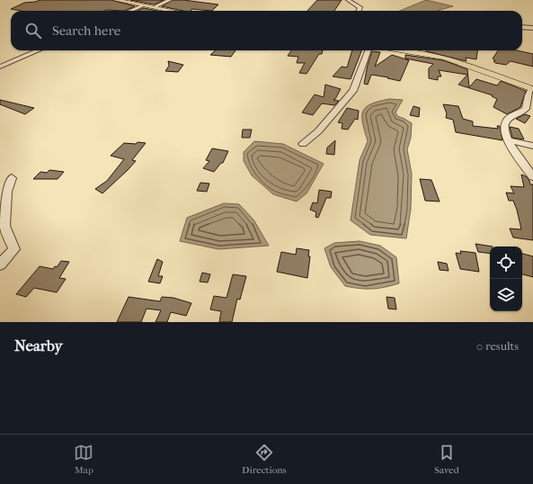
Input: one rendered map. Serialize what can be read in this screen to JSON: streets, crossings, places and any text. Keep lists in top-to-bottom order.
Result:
{
  "page": {
    "search": "Search here",
    "heading": ["Nearby", "0 results"],
    "nav": ["Map", "Directions", "Saved"]
  }
}
